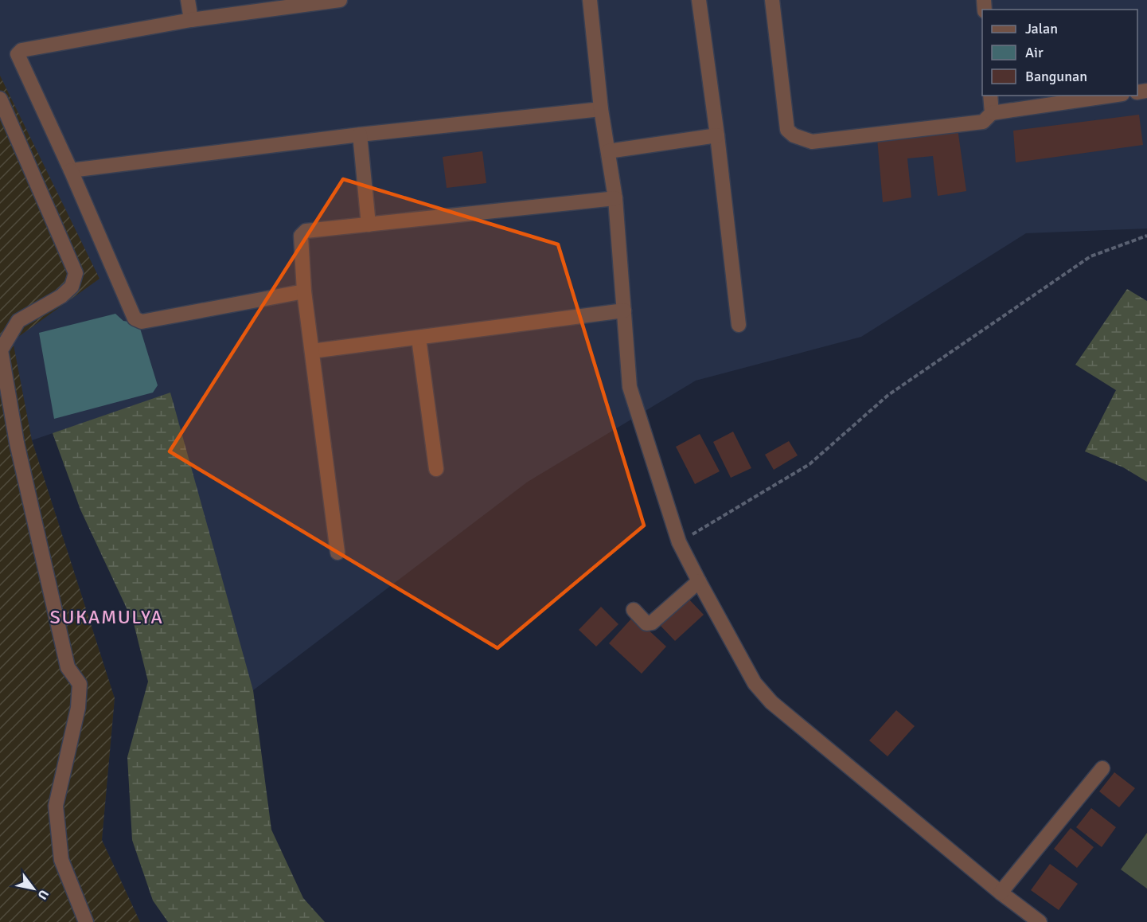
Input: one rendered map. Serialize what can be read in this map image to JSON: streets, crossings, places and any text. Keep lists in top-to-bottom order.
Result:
{
  "districts": ["SUKAMULYA"],
  "legend": ["Jalan", "Air", "Bangunan"],
  "north": "bottom right"
}
